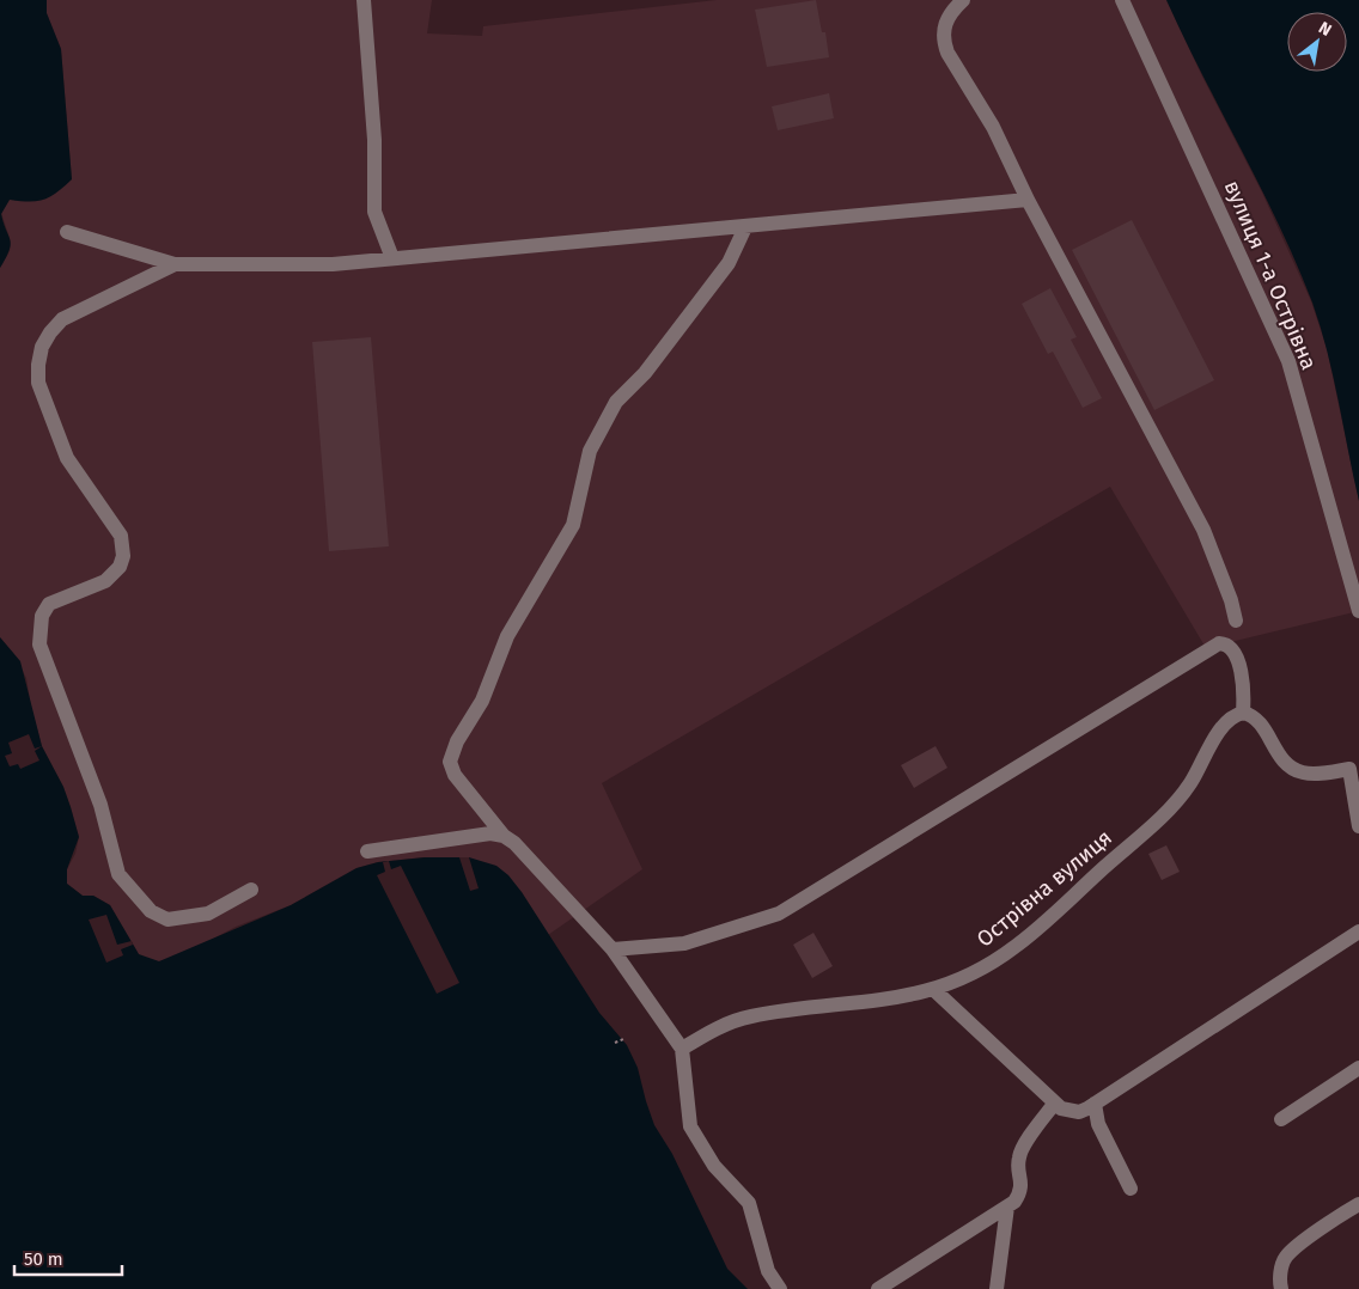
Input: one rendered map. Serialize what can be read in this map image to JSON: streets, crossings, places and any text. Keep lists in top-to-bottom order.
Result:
{
  "streets": {
    "street": ["вулиця 1-а Острівна", "Острівна вулиця"]
  },
  "scale_bar": "50 m",
  "north": "top right"
}
